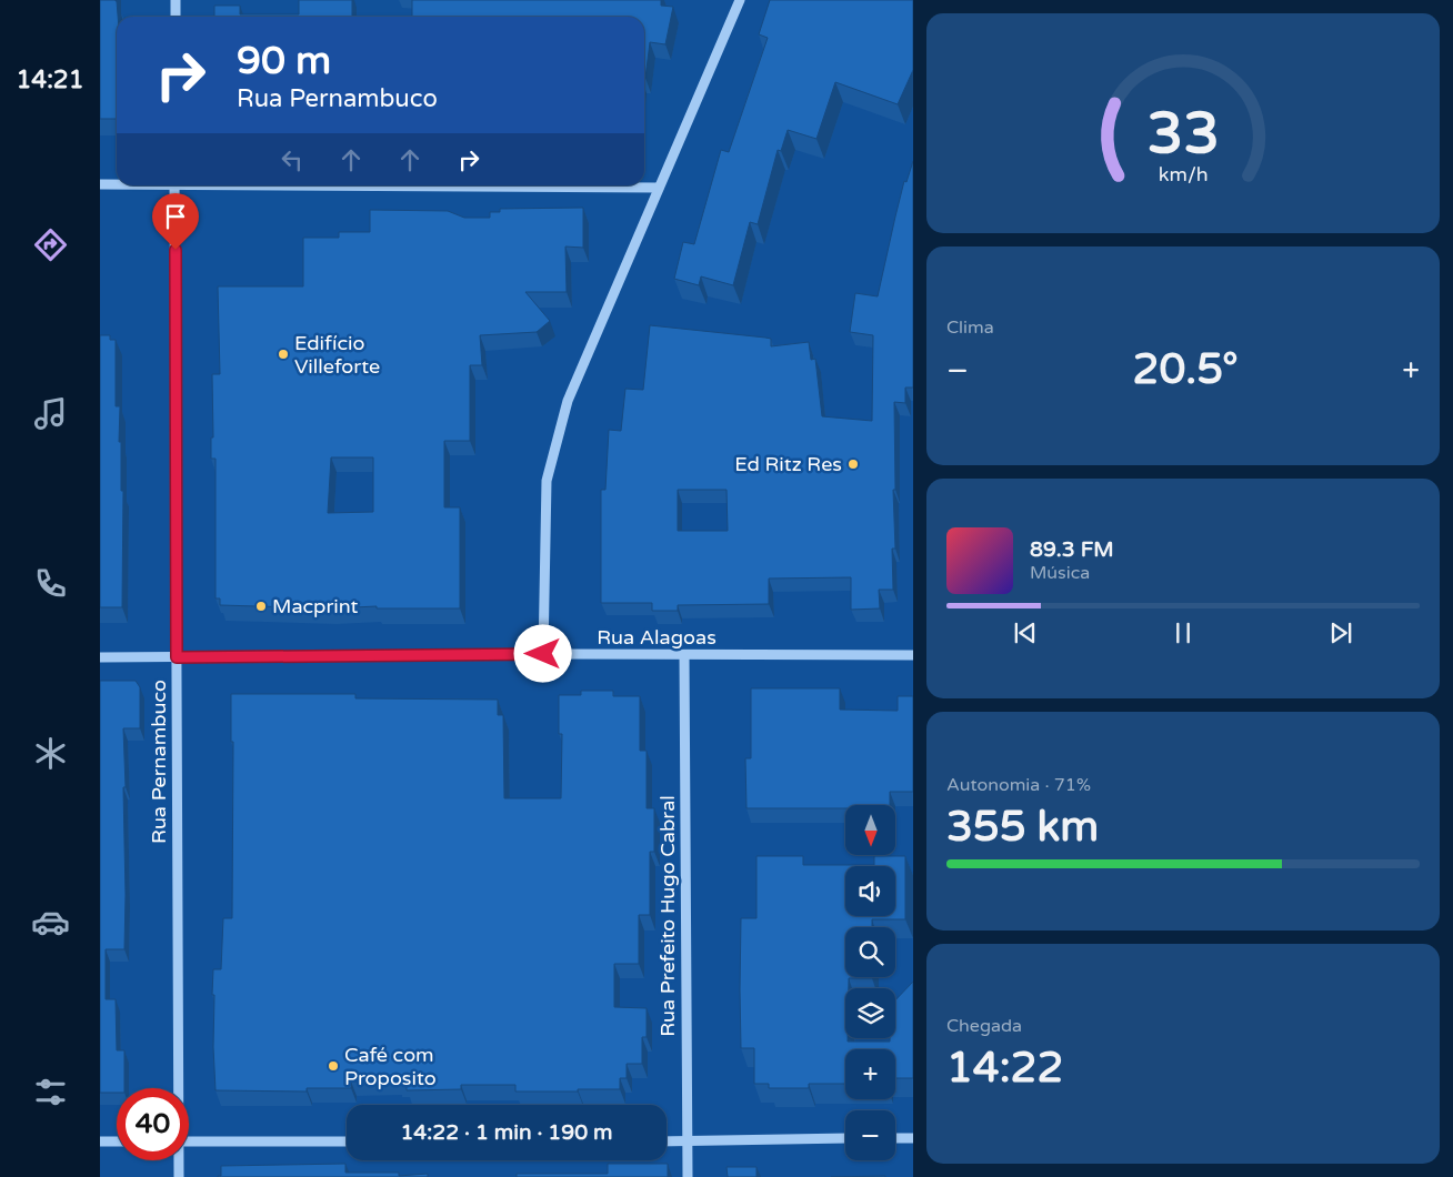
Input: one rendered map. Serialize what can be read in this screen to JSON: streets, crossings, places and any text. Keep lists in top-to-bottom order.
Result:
{
  "streets": {
    "street": ["Rua Alagoas", "Rua Pernambuco", "Rua Prefeito Hugo Cabral"]
  },
  "crossings": [
    ["Rua Alagoas", "Rua Pernambuco"],
    ["Rua Alagoas", "Rua Prefeito Hugo Cabral"]
  ],
  "places": [
    "Edifício Villeforte",
    "Ed Ritz Res",
    "Macprint",
    "Café com Proposito"
  ],
  "north": "bottom",
  "page": {
    "tabs": "14:21",
    "turn": ["90 m", "Rua Pernambuco"],
    "tile": [
      "Clima",
      ["Autonomia · 71%", "355 km"],
      ["Chegada", "14:22"]
    ],
    "heat": ["−", "20.5°", "+"],
    "song": ["89.3 FM", "Música"],
    "map_buttons": ["+", "−"],
    "limit": "40",
    "trip": "14:22 · 1 min · 190 m",
    "gauge": ["33", "km/h"]
  }
}
